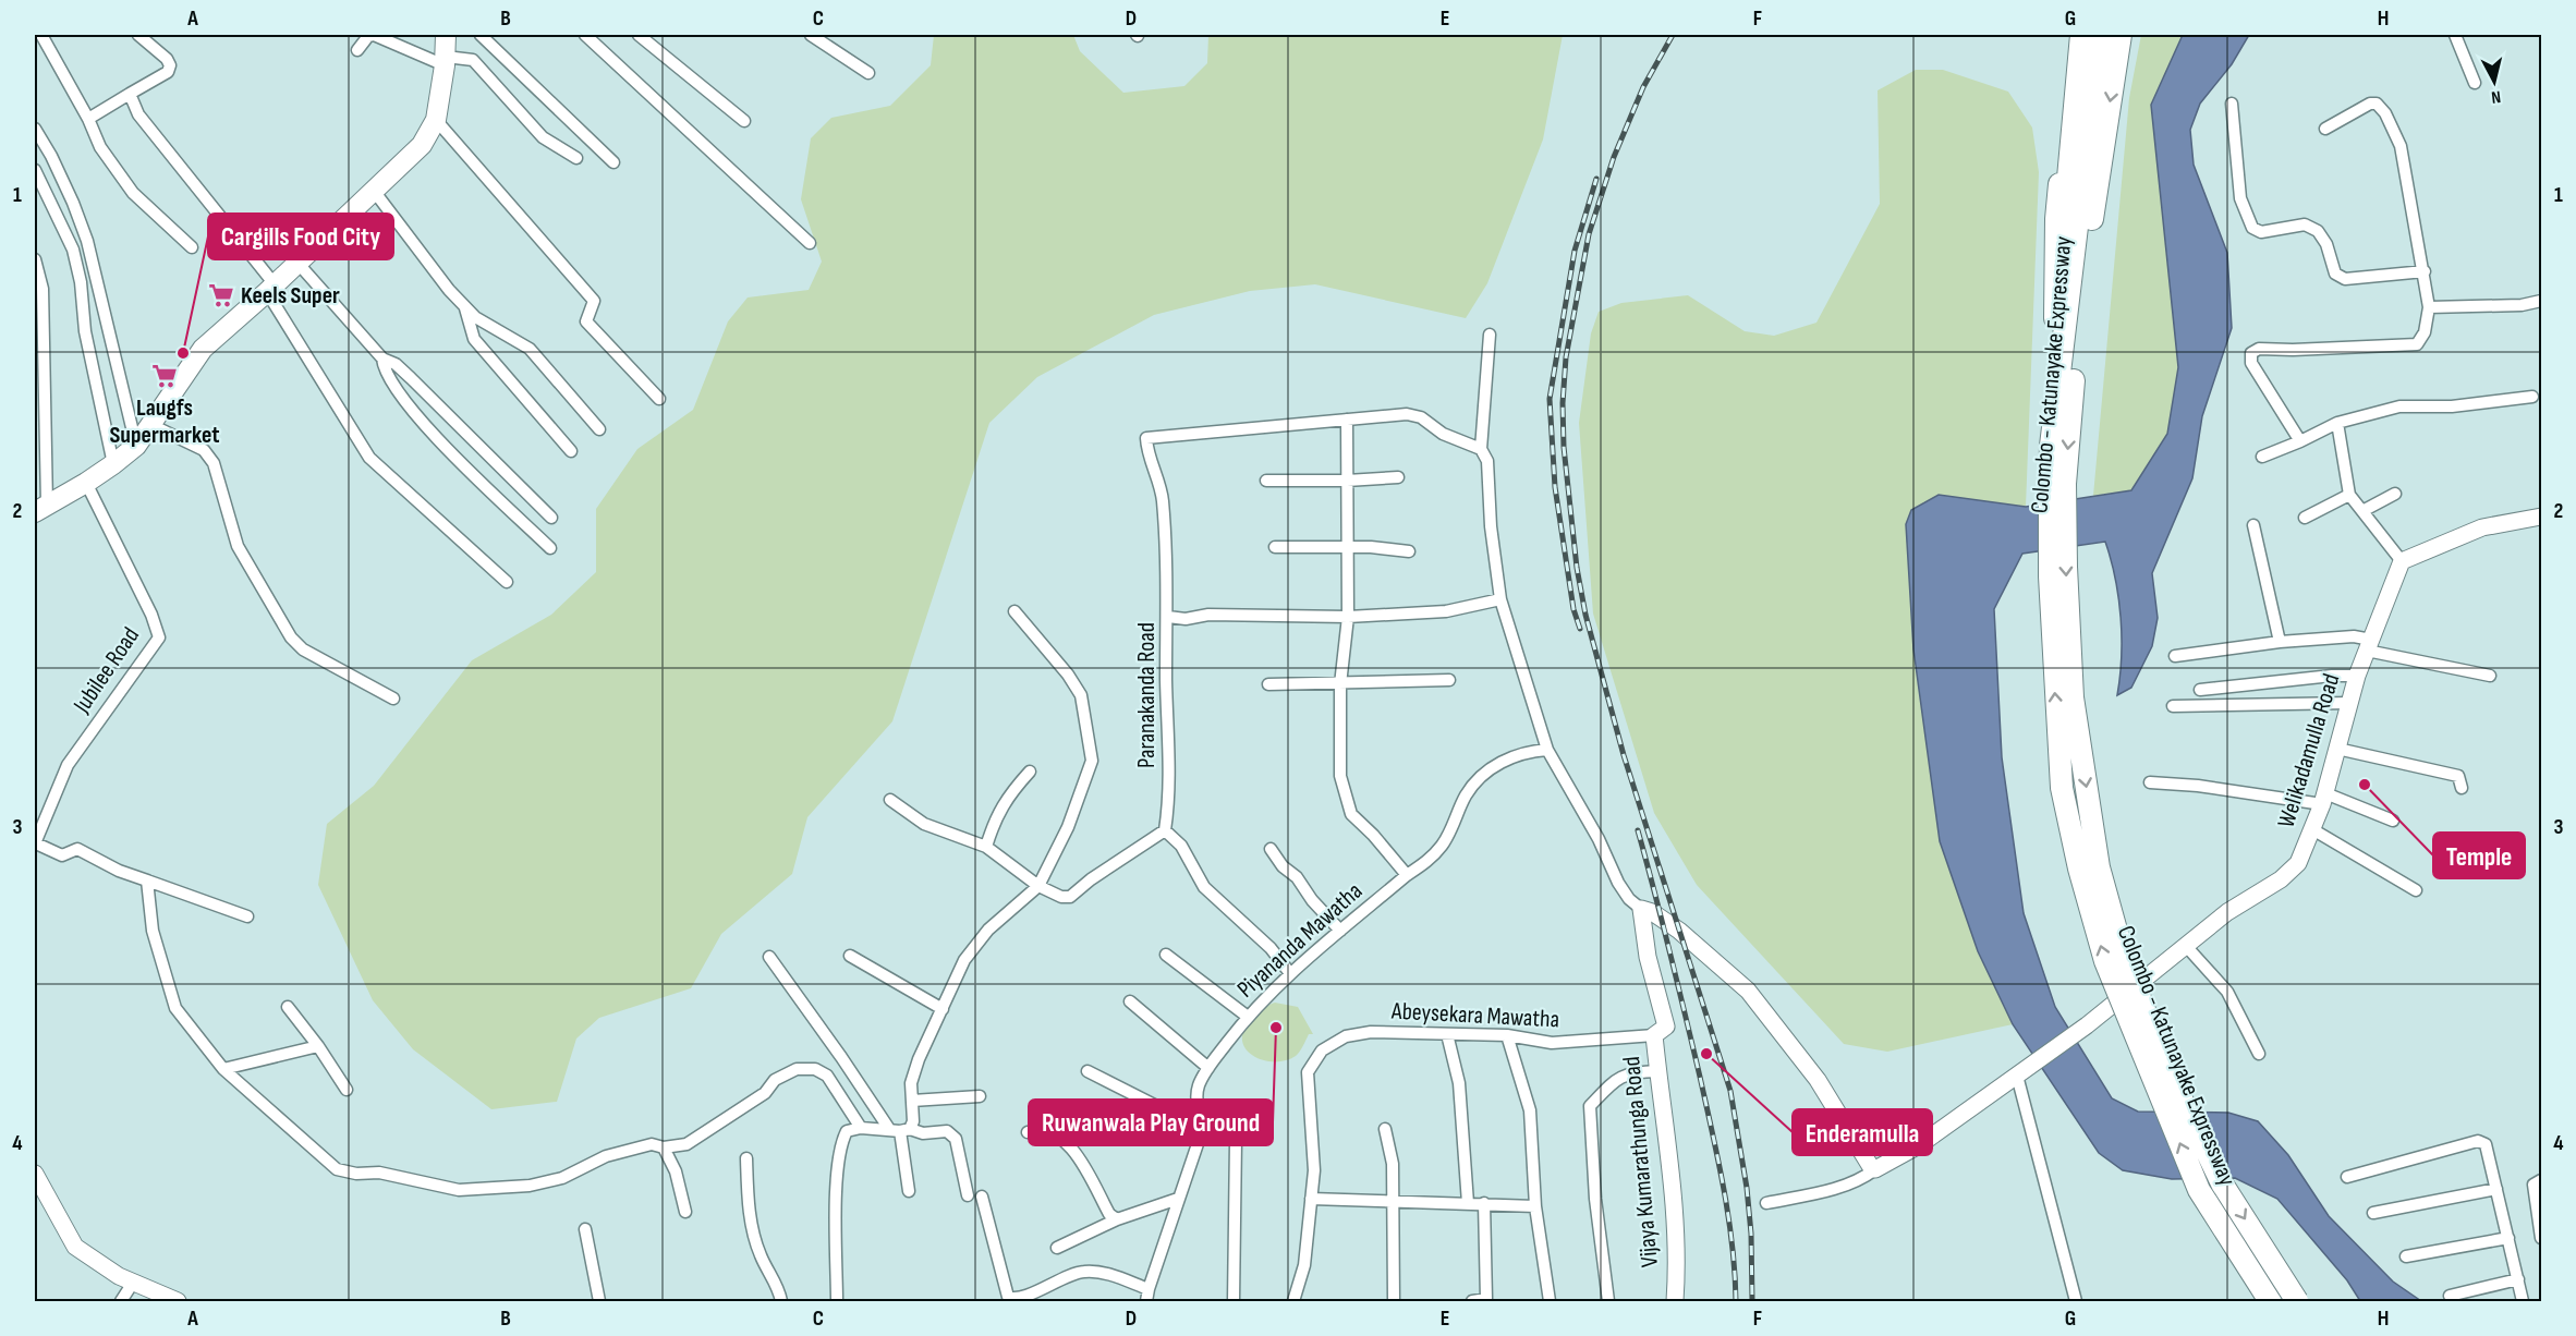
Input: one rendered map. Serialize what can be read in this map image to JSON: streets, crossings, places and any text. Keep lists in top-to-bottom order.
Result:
{
  "streets": {
    "highway": ["Colombo - Katunayake Expressway"],
    "street": [
      "Jubilee Road",
      "Paranakanda Road",
      "Welikadamulla Road",
      "Piyananda Mawatha",
      "Abeysekara Mawatha",
      "Vijaya Kumarathunga Road"
    ]
  },
  "crossings": [
    ["Abeysekara Mawatha", "Vijaya Kumarathunga Road"]
  ],
  "places": {
    "supermarket": ["Keels Super", "Laugfs Supermarket"],
    "other": [
      "Cargills Food City",
      "Temple",
      "Ruwanwala Play Ground",
      "Enderamulla"
    ]
  },
  "north": "bottom",
  "grid": {
    "columns": [
      "A",
      "B",
      "C",
      "D",
      "E",
      "F",
      "G",
      "H"
    ],
    "rows": [
      "1",
      "2",
      "3",
      "4"
    ]
  }
}
